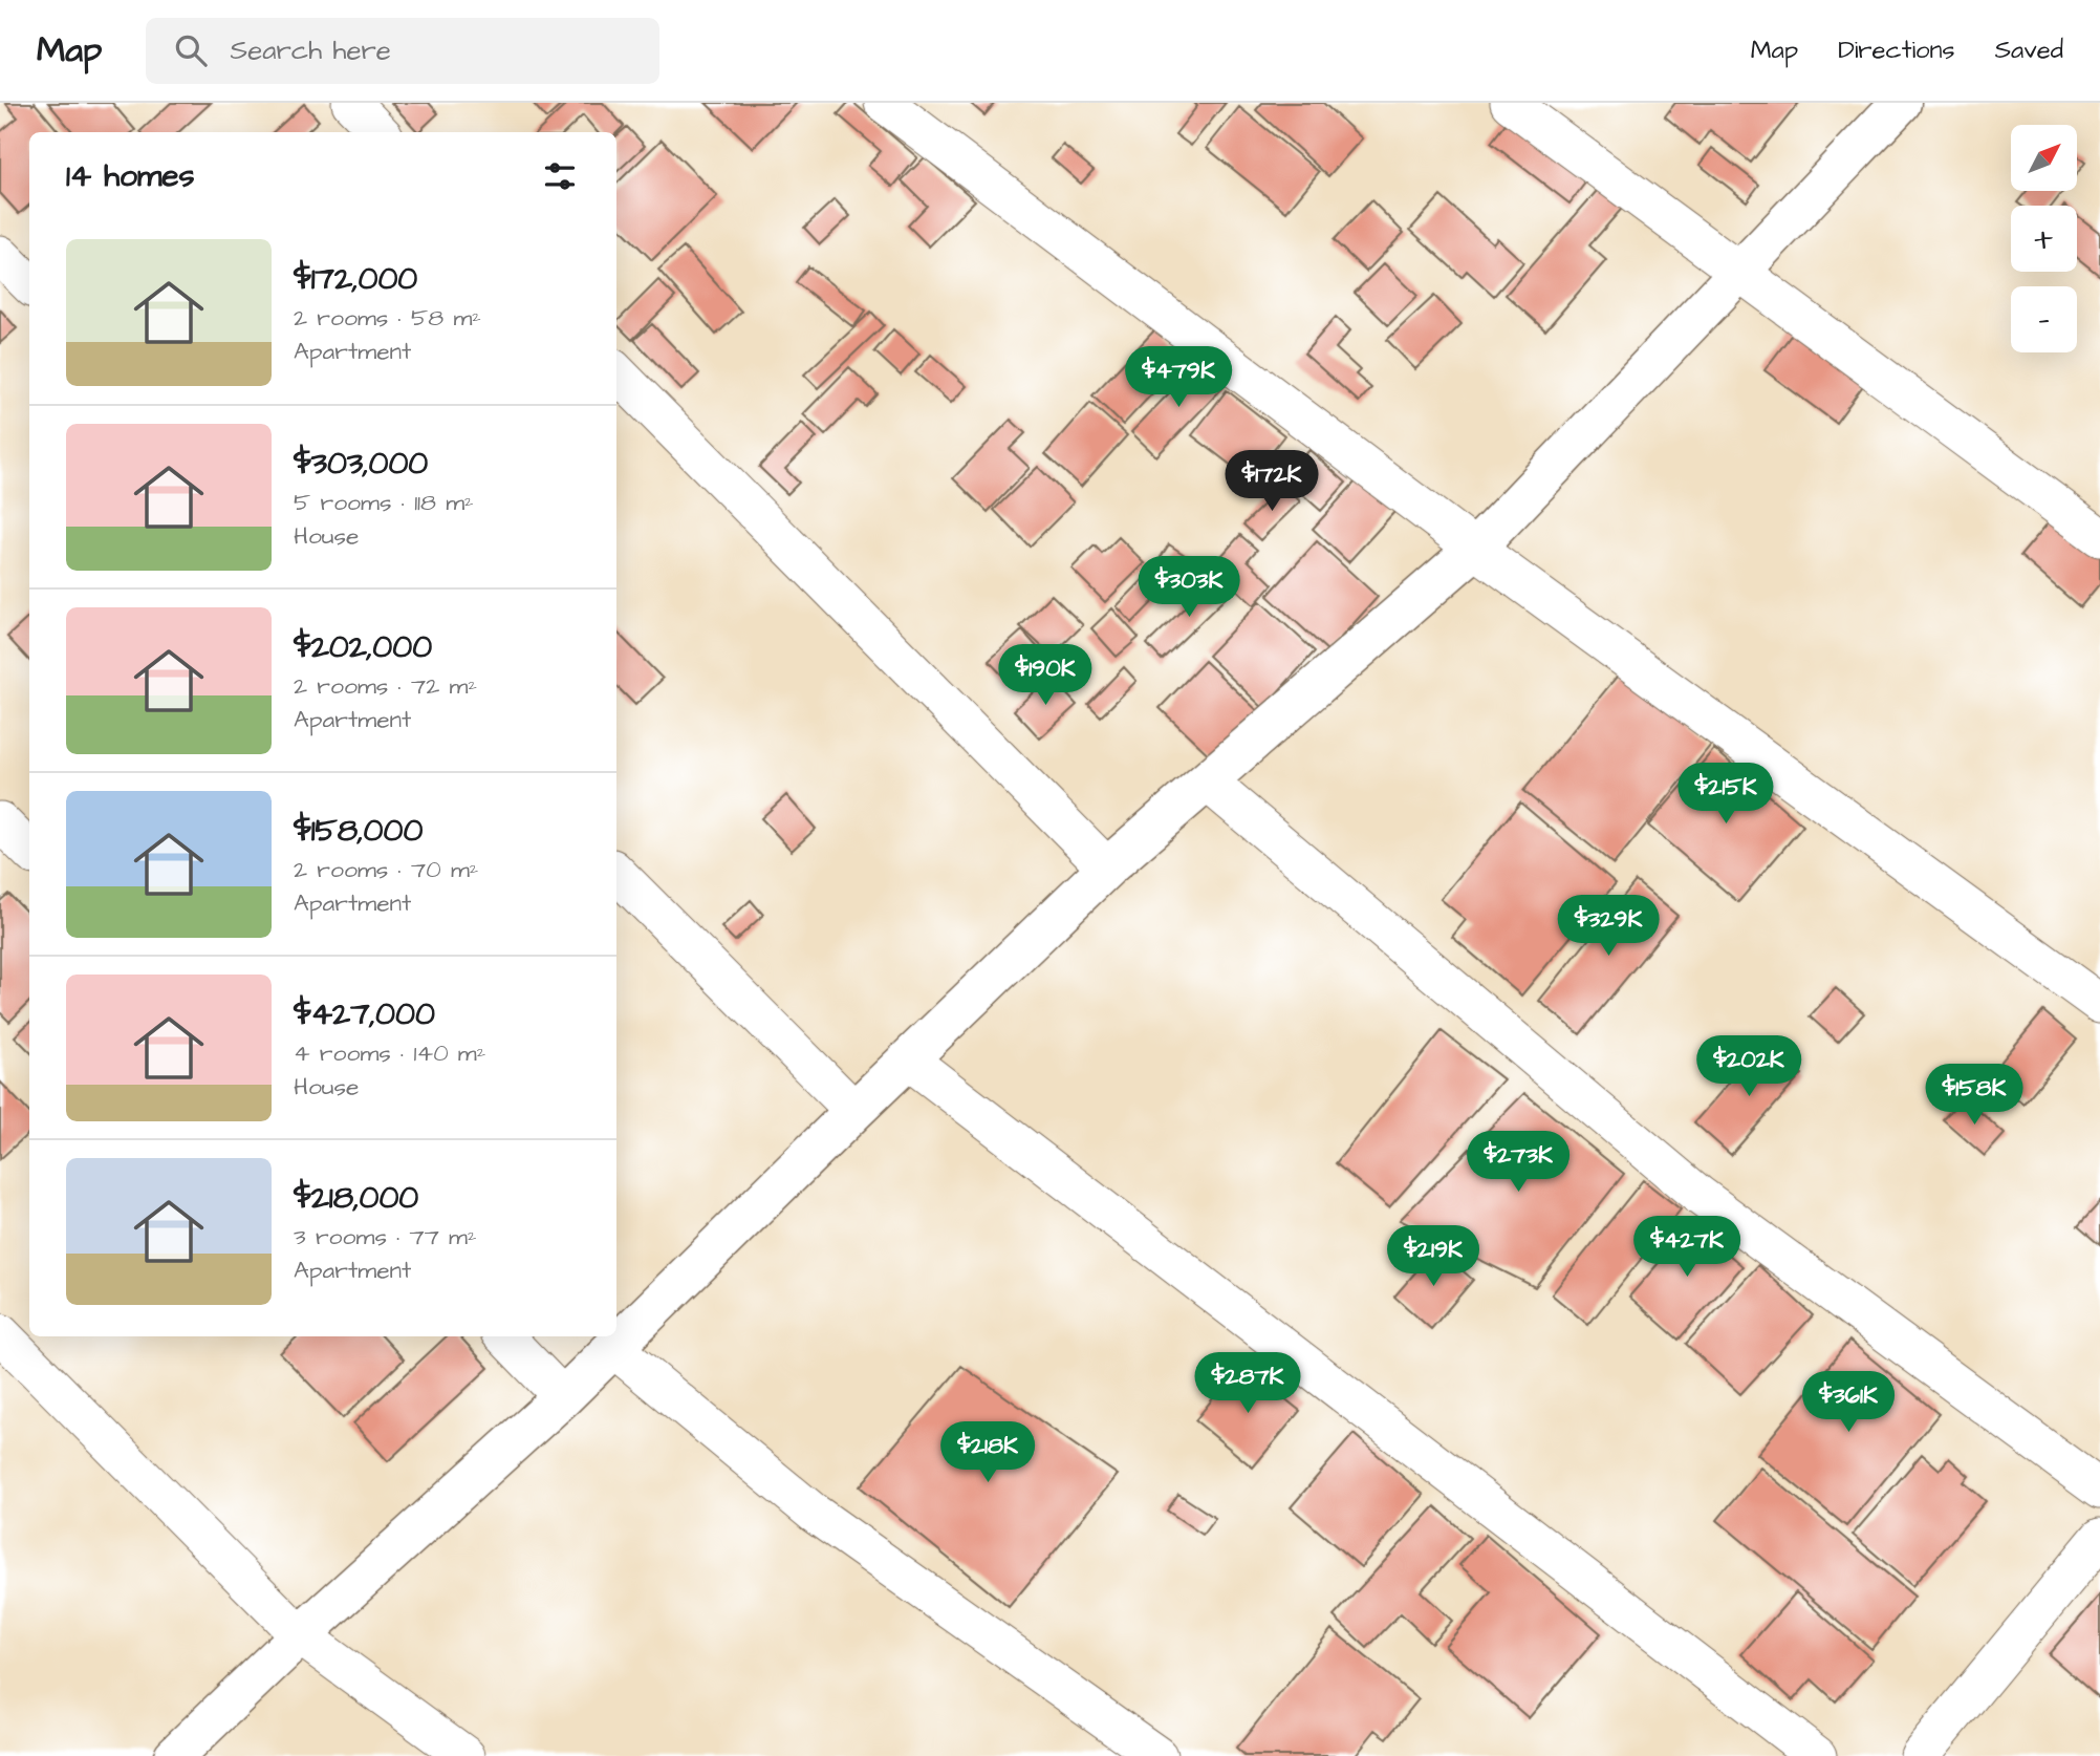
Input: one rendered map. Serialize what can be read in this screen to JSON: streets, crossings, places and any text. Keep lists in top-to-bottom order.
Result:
{
  "north": "top right",
  "page": {
    "header": "Map",
    "search": "Search here",
    "nav": ["Map", "Directions", "Saved"],
    "map_buttons": ["+", "−"],
    "heading": "14 homes",
    "list": [
      {
        "name": "$172,000",
        "note": "2 rooms · 58 m² · Apartment"
      },
      {
        "name": "$303,000",
        "note": "5 rooms · 118 m² · House"
      },
      {
        "name": "$202,000",
        "note": "2 rooms · 72 m² · Apartment"
      },
      {
        "name": "$158,000",
        "note": "2 rooms · 70 m² · Apartment"
      },
      {
        "name": "$427,000",
        "note": "4 rooms · 140 m² · House"
      },
      {
        "name": "$218,000",
        "note": "3 rooms · 77 m² · Apartment"
      }
    ],
    "price": [
      "$479K",
      "$172K",
      "$303K",
      "$190K",
      "$215K",
      "$329K",
      "$202K",
      "$158K",
      "$273K",
      "$427K",
      "$219K",
      "$287K",
      "$361K",
      "$218K"
    ]
  }
}
